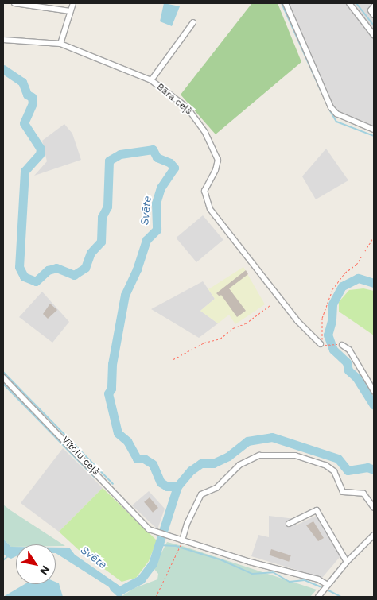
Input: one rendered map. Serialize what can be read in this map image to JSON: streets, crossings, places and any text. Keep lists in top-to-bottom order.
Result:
{
  "streets": {
    "street": ["Bāra ceļš", "Vītolu ceļš"]
  },
  "water": ["Svēte"],
  "north": "bottom right"
}
